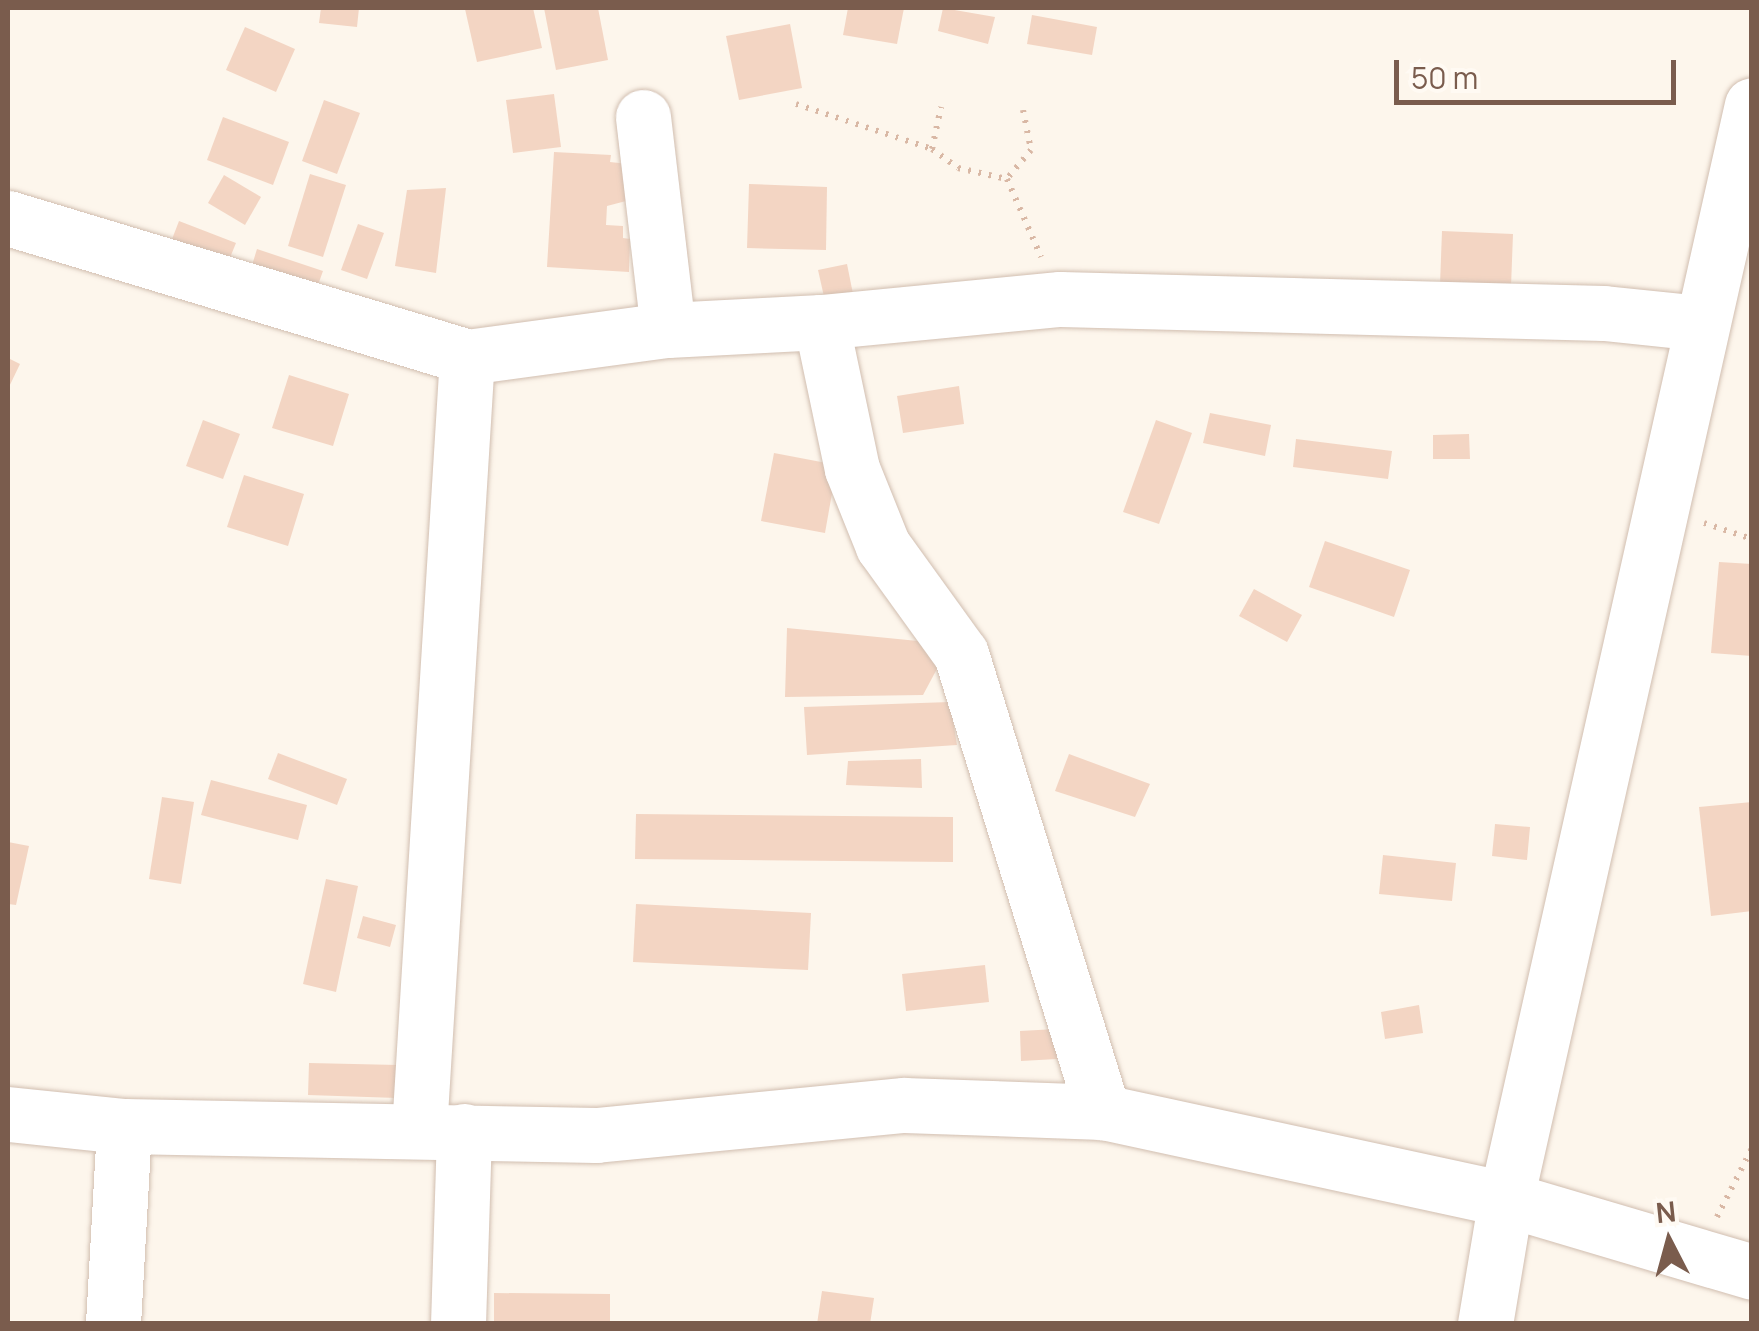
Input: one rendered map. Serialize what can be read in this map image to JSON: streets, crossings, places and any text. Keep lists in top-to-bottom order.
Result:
{
  "scale_bar": "50 m",
  "north": "top"
}
